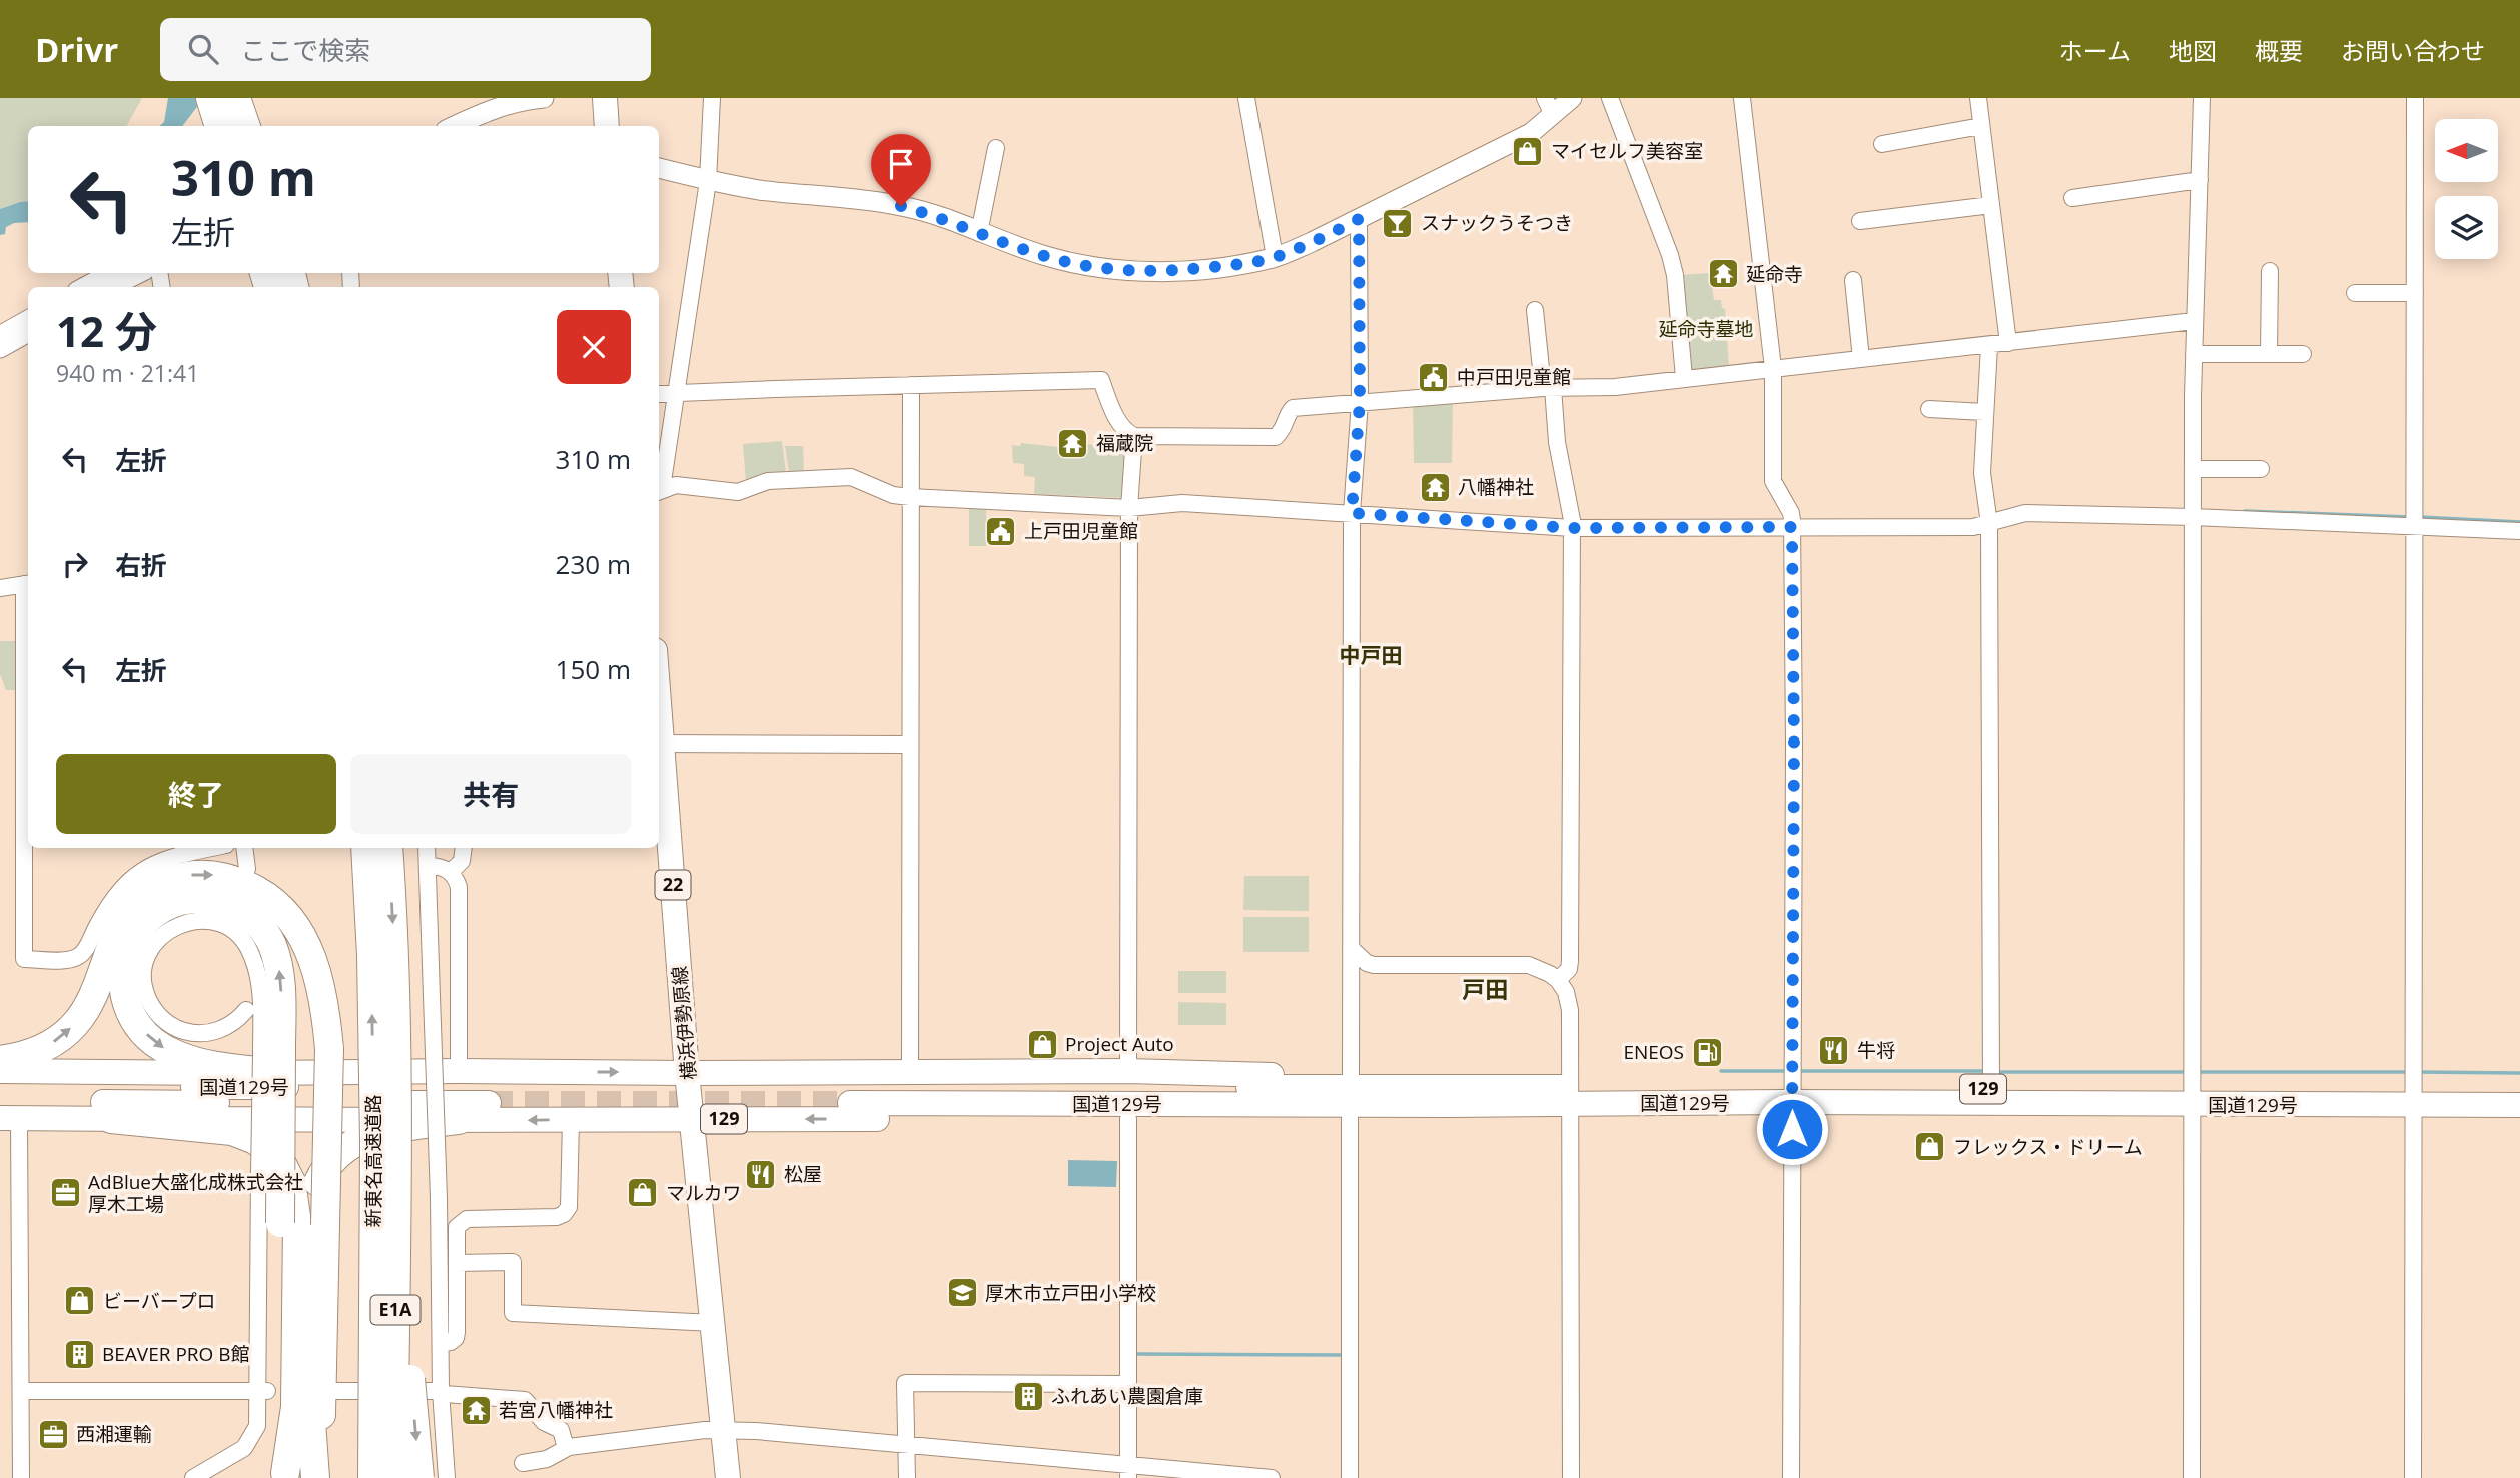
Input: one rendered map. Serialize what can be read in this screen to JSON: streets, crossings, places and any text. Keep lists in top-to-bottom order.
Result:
{
  "streets": {
    "highway": ["新東名高速道路", "E1A"],
    "main road": [
      "22",
      "横浜伊勢原線",
      "国道129号",
      "129"
    ]
  },
  "crossings": [
    ["横浜伊勢原線", "129"],
    ["国道129号", "129"]
  ],
  "districts": ["中戸田", "戸田"],
  "parks": ["延命寺墓地"],
  "places": {
    "shop": [
      "マイセルフ美容室",
      "Project Auto",
      "フレックス・ドリーム",
      "マルカワ",
      "ビーバープロ"
    ],
    "bar": ["スナックうそつき"],
    "temple": [
      "延命寺",
      "福蔵院",
      "八幡神社",
      "若宮八幡神社"
    ],
    "public building": ["中戸田児童館", "上戸田児童館"],
    "restaurant": ["牛将", "松屋"],
    "fuel station": ["ENEOS"],
    "office": ["AdBlue大盛化成株式会社 厚木工場", "西湘運輸"],
    "school or university": ["厚木市立戸田小学校"],
    "building": ["BEAVER PRO B館", "ふれあい農園倉庫"]
  },
  "north": "left",
  "page": {
    "header": "Drivr",
    "search": "ここで検索",
    "nav": [
      "ホーム",
      "地図",
      "概要",
      "お問い合わせ"
    ],
    "turn": ["310 m", "左折"],
    "heading": ["12 分", "940 m · 21:41"],
    "list": [
      {
        "name": "左折",
        "value": "310 m"
      },
      {
        "name": "右折",
        "value": "230 m"
      },
      {
        "name": "左折",
        "value": "150 m"
      }
    ],
    "buttons": ["終了", "共有"]
  }
}
